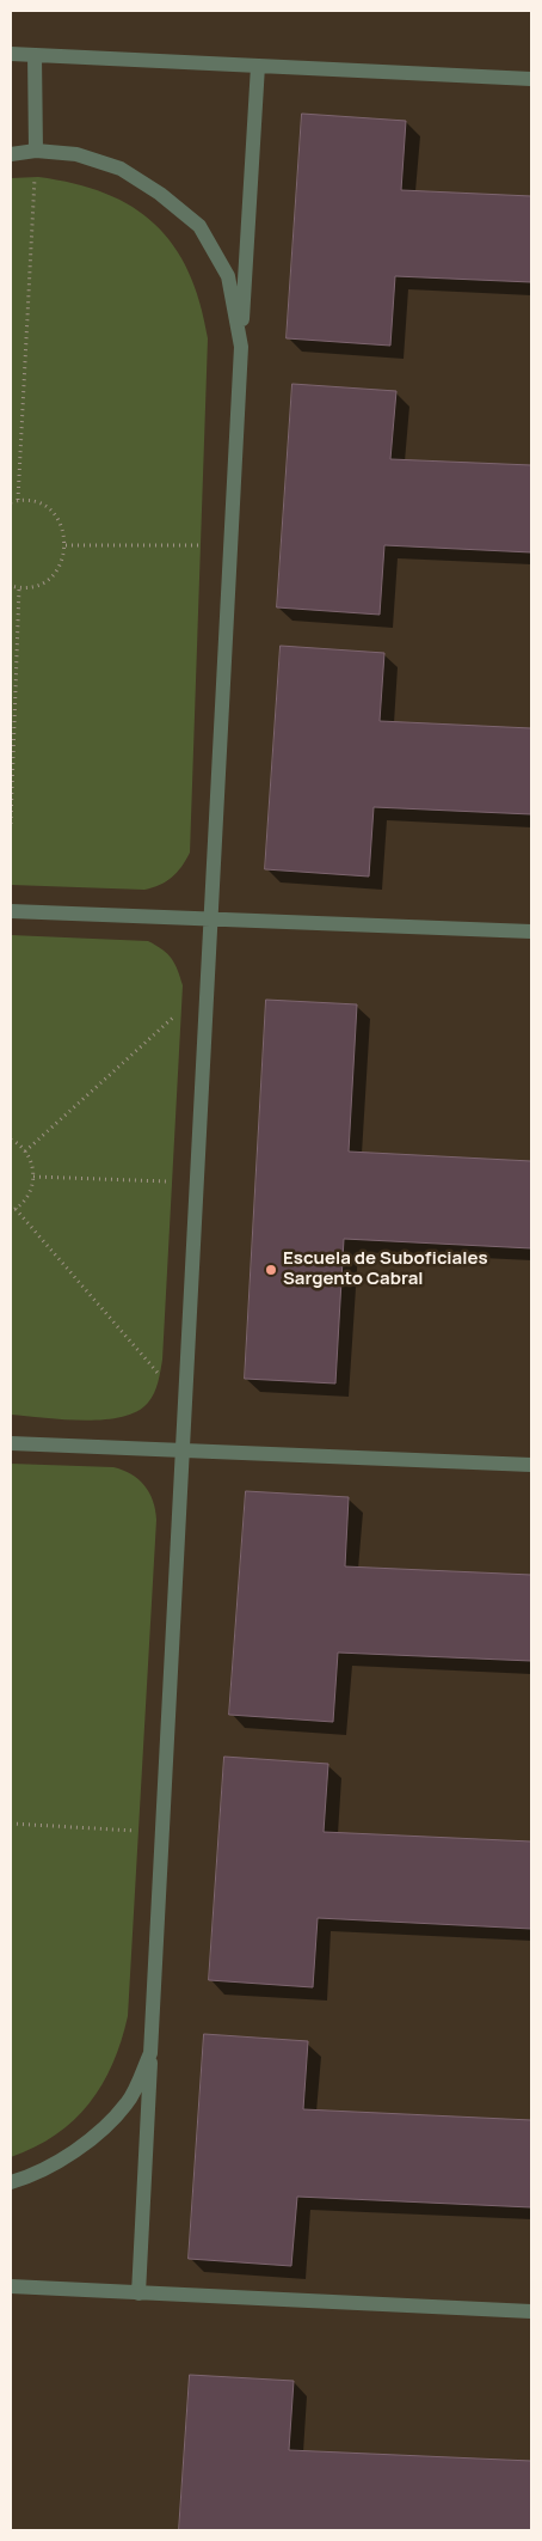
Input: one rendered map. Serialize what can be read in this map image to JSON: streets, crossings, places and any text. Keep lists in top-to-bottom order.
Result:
{
  "places": ["Escuela de Suboficiales Sargento Cabral"]
}
